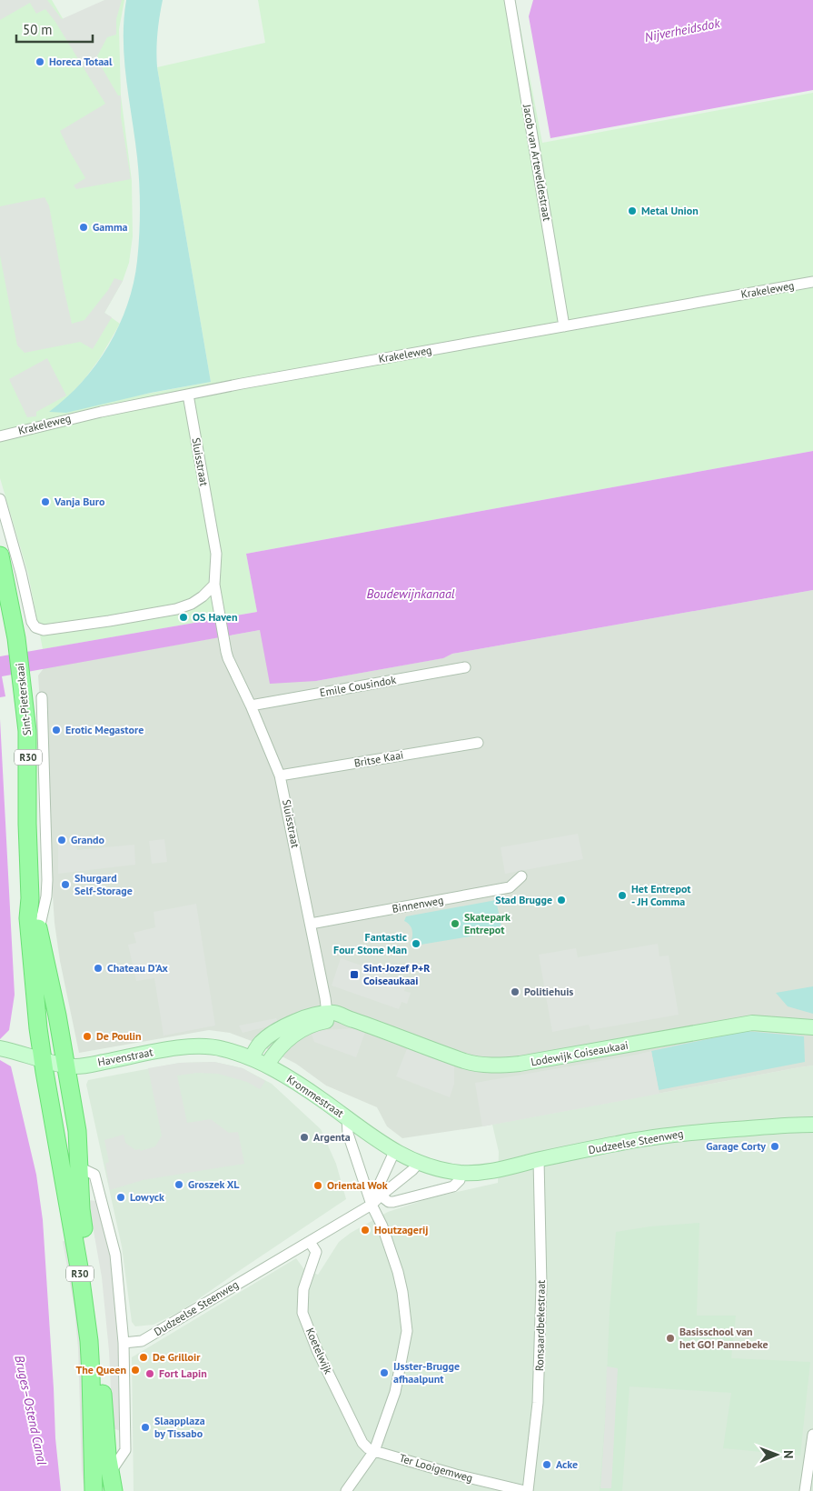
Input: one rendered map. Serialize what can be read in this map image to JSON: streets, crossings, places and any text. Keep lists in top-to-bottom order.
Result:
{
  "streets": {
    "main road": [
      "Sint-Pieterskaai",
      "R30",
      "Lodewijk Coiseaukaai",
      "Havenstraat",
      "Krommestraat",
      "Dudzeelse Steenweg"
    ],
    "street": [
      "Jacob van Arteveldestraat",
      "Krakeleweg",
      "Sluisstraat",
      "Emile Cousindok",
      "Britse Kaai",
      "Binnenweg",
      "Ronsaardbekestraat",
      "Koetelwijk",
      "Ter Looigemweg"
    ]
  },
  "crossings": [
    ["Jacob van Arteveldestraat", "Krakeleweg"],
    ["Krakeleweg", "Sluisstraat"],
    ["Sluisstraat", "Emile Cousindok"],
    ["Sluisstraat", "Britse Kaai"],
    ["Sluisstraat", "Binnenweg"],
    ["Sluisstraat", "Lodewijk Coiseaukaai"],
    ["Sint-Pieterskaai", "R30"],
    ["Sint-Pieterskaai", "Havenstraat"],
    ["R30", "Havenstraat"],
    ["Lodewijk Coiseaukaai", "Havenstraat"],
    ["Lodewijk Coiseaukaai", "Krommestraat"],
    ["Havenstraat", "Krommestraat"],
    ["Krommestraat", "Dudzeelse Steenweg"],
    ["Krommestraat", "Koetelwijk"],
    ["Krommestraat", "Ter Looigemweg"],
    ["Dudzeelse Steenweg", "Ronsaardbekestraat"],
    ["Dudzeelse Steenweg", "Koetelwijk"],
    ["Ronsaardbekestraat", "Ter Looigemweg"],
    ["Koetelwijk", "Ter Looigemweg"]
  ],
  "water": ["Nijverheidsdok", "Boudewijnkanaal", "Bruges–Ostend Canal"],
  "places": {
    "other": [
      "Horeca Totaal",
      "Metal Union",
      "Gamma",
      "Vanja Buro",
      "OS Haven",
      "Erotic Megastore",
      "Grando",
      "Shurgard Self-Storage",
      "Het Entrepot - JH Comma",
      "Stad Brugge",
      "Skatepark Entrepot",
      "Fantastic Four Stone Man",
      "Chateau D'Ax",
      "Politiehuis",
      "De Poulin",
      "Argenta",
      "Garage Corty",
      "Groszek XL",
      "Oriental Wok",
      "Lowyck",
      "Houtzagerij",
      "Basisschool van het GO! Pannebeke",
      "De Grilloir",
      "The Queen",
      "IJsster-Brugge afhaalpunt",
      "Fort Lapin",
      "Slaapplaza by Tissabo",
      "Acke"
    ],
    "transit": ["Sint-Jozef P+R Coiseaukaai"]
  },
  "scale_bar": "50 m",
  "north": "right"
}
